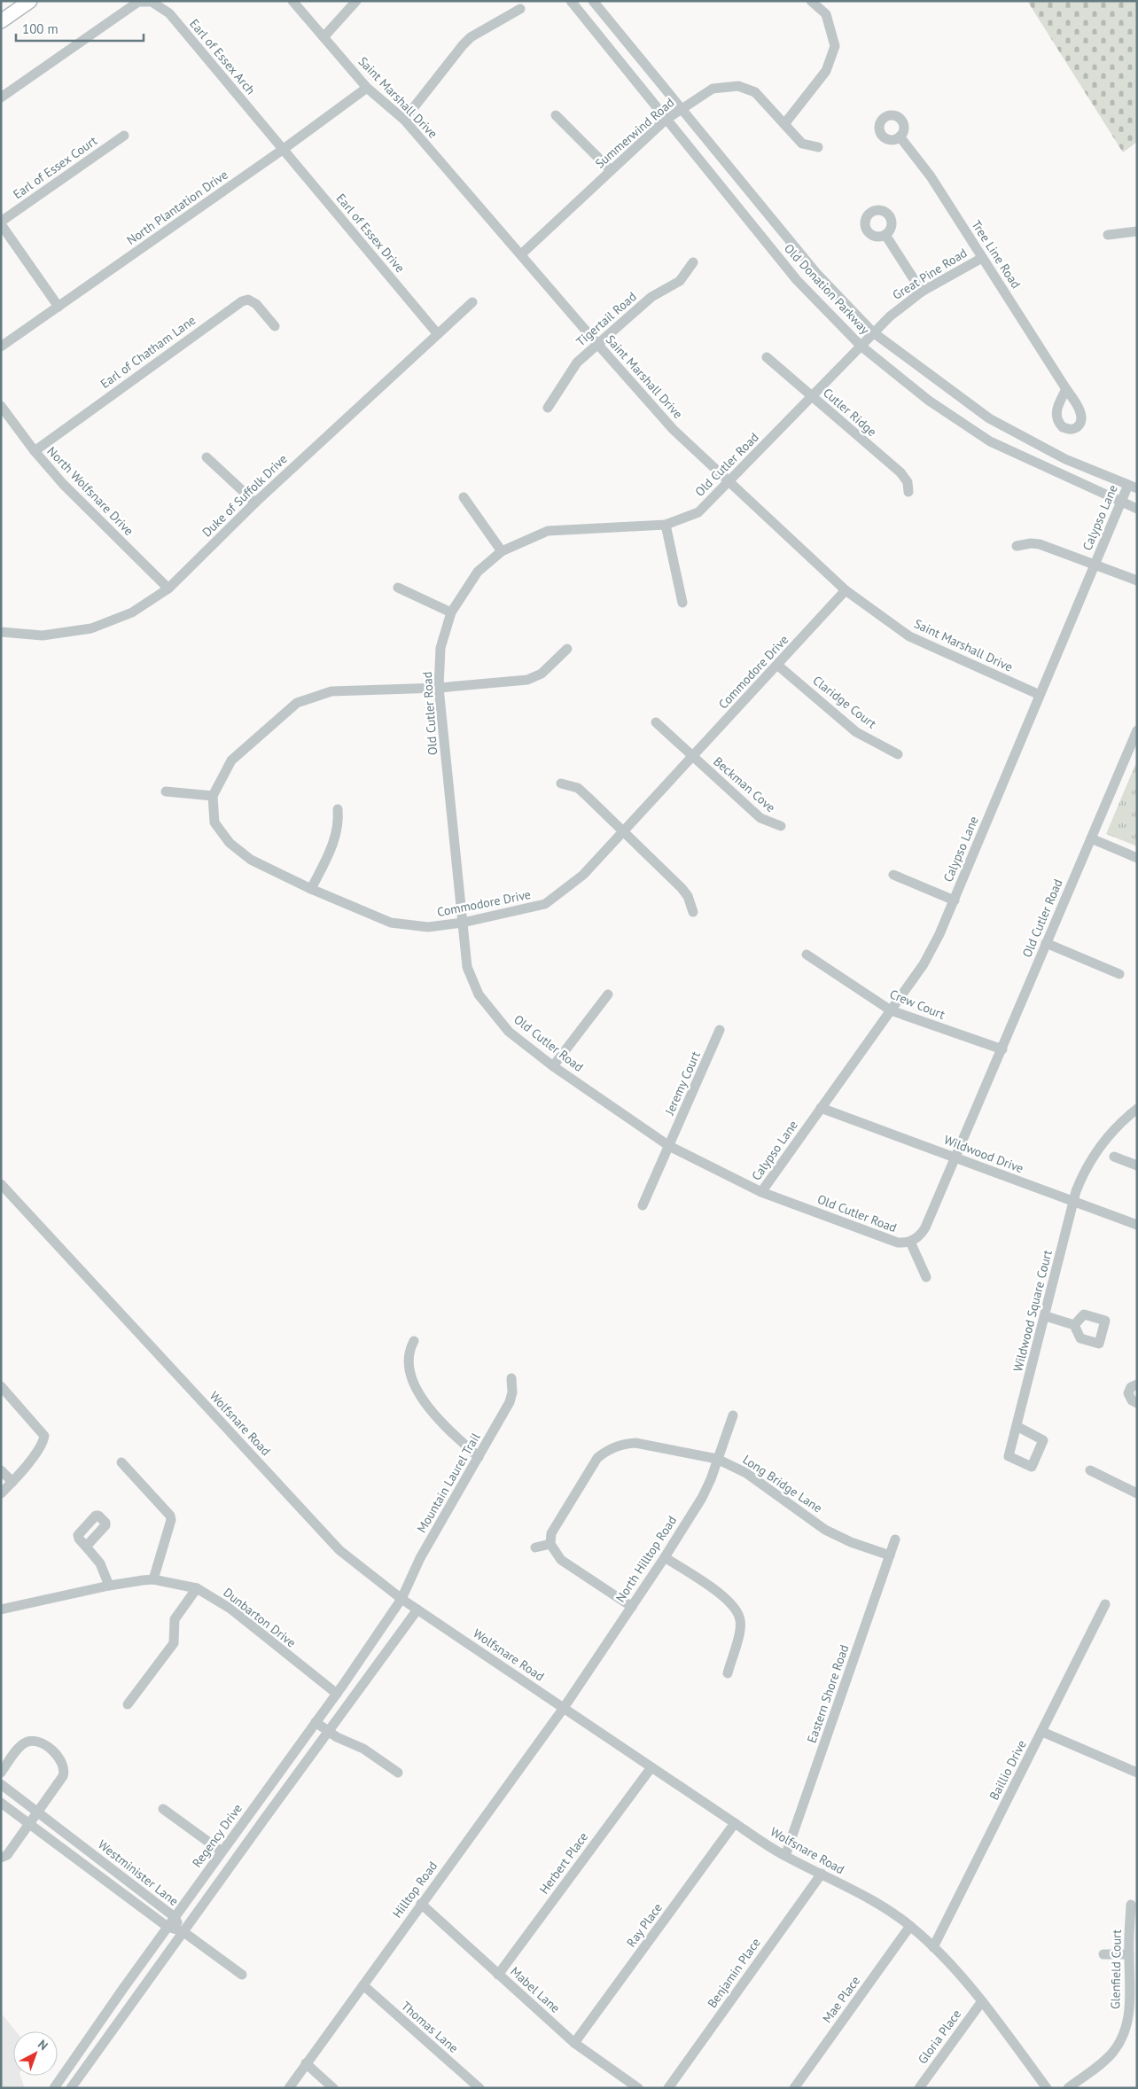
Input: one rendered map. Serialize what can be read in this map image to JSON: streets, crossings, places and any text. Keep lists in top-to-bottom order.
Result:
{
  "streets": {
    "street": [
      "Earl of Essex Arch",
      "Saint Marshall Drive",
      "Summerwind Road",
      "Earl of Essex Court",
      "North Plantation Drive",
      "Earl of Essex Drive",
      "Tree Line Road",
      "Great Pine Road",
      "Old Donation Parkway",
      "Tigertail Road",
      "Earl of Chatham Lane",
      "Cutler Ridge",
      "Old Cutler Road",
      "North Wolfsnare Drive",
      "Duke of Suffolk Drive",
      "Calypso Lane",
      "Commodore Drive",
      "Claridge Court",
      "Beckman Cove",
      "Crew Court",
      "Jeremy Court",
      "Wildwood Drive",
      "Wildwood Square Court",
      "Wolfsnare Road",
      "Mountain Laurel Trail",
      "Long Bridge Lane",
      "North Hilltop Road",
      "Dunbarton Drive",
      "Eastern Shore Road",
      "Baillio Drive",
      "Regency Drive",
      "Herbert Place",
      "Westminister Lane",
      "Hilltop Road",
      "Ray Place",
      "Glenfield Court",
      "Benjamin Place",
      "Mabel Lane",
      "Mae Place",
      "Thomas Lane",
      "Gloria Place"
    ]
  },
  "crossings": [
    ["Earl of Essex Arch", "North Plantation Drive"],
    ["Earl of Essex Arch", "Earl of Essex Drive"],
    ["Saint Marshall Drive", "Summerwind Road"],
    ["Saint Marshall Drive", "North Plantation Drive"],
    ["Saint Marshall Drive", "Tigertail Road"],
    ["Saint Marshall Drive", "Old Cutler Road"],
    ["Saint Marshall Drive", "Calypso Lane"],
    ["Saint Marshall Drive", "Commodore Drive"],
    ["Summerwind Road", "Old Donation Parkway"],
    ["North Plantation Drive", "Earl of Essex Drive"],
    ["Earl of Essex Drive", "Duke of Suffolk Drive"],
    ["Tree Line Road", "Great Pine Road"],
    ["Great Pine Road", "Old Donation Parkway"],
    ["Great Pine Road", "Old Cutler Road"],
    ["Old Donation Parkway", "Old Cutler Road"],
    ["Old Donation Parkway", "Calypso Lane"],
    ["Earl of Chatham Lane", "North Wolfsnare Drive"],
    ["Cutler Ridge", "Old Cutler Road"],
    ["Old Cutler Road", "Calypso Lane"],
    ["Old Cutler Road", "Commodore Drive"],
    ["Old Cutler Road", "Crew Court"],
    ["Old Cutler Road", "Jeremy Court"],
    ["Old Cutler Road", "Wildwood Drive"],
    ["North Wolfsnare Drive", "Duke of Suffolk Drive"],
    ["Calypso Lane", "Crew Court"],
    ["Calypso Lane", "Wildwood Drive"],
    ["Commodore Drive", "Claridge Court"],
    ["Commodore Drive", "Beckman Cove"],
    ["Wildwood Drive", "Wildwood Square Court"],
    ["Wolfsnare Road", "Mountain Laurel Trail"],
    ["Wolfsnare Road", "North Hilltop Road"],
    ["Wolfsnare Road", "Eastern Shore Road"],
    ["Wolfsnare Road", "Baillio Drive"],
    ["Wolfsnare Road", "Regency Drive"],
    ["Wolfsnare Road", "Herbert Place"],
    ["Wolfsnare Road", "Hilltop Road"],
    ["Wolfsnare Road", "Ray Place"],
    ["Wolfsnare Road", "Benjamin Place"],
    ["Wolfsnare Road", "Mae Place"],
    ["Wolfsnare Road", "Gloria Place"],
    ["Mountain Laurel Trail", "Regency Drive"],
    ["Long Bridge Lane", "North Hilltop Road"],
    ["Long Bridge Lane", "Eastern Shore Road"],
    ["North Hilltop Road", "Hilltop Road"],
    ["Dunbarton Drive", "Regency Drive"],
    ["Regency Drive", "Westminister Lane"],
    ["Herbert Place", "Mabel Lane"],
    ["Hilltop Road", "Mabel Lane"],
    ["Hilltop Road", "Thomas Lane"],
    ["Ray Place", "Mabel Lane"]
  ],
  "scale_bar": "100 m",
  "north": "top right"
}
